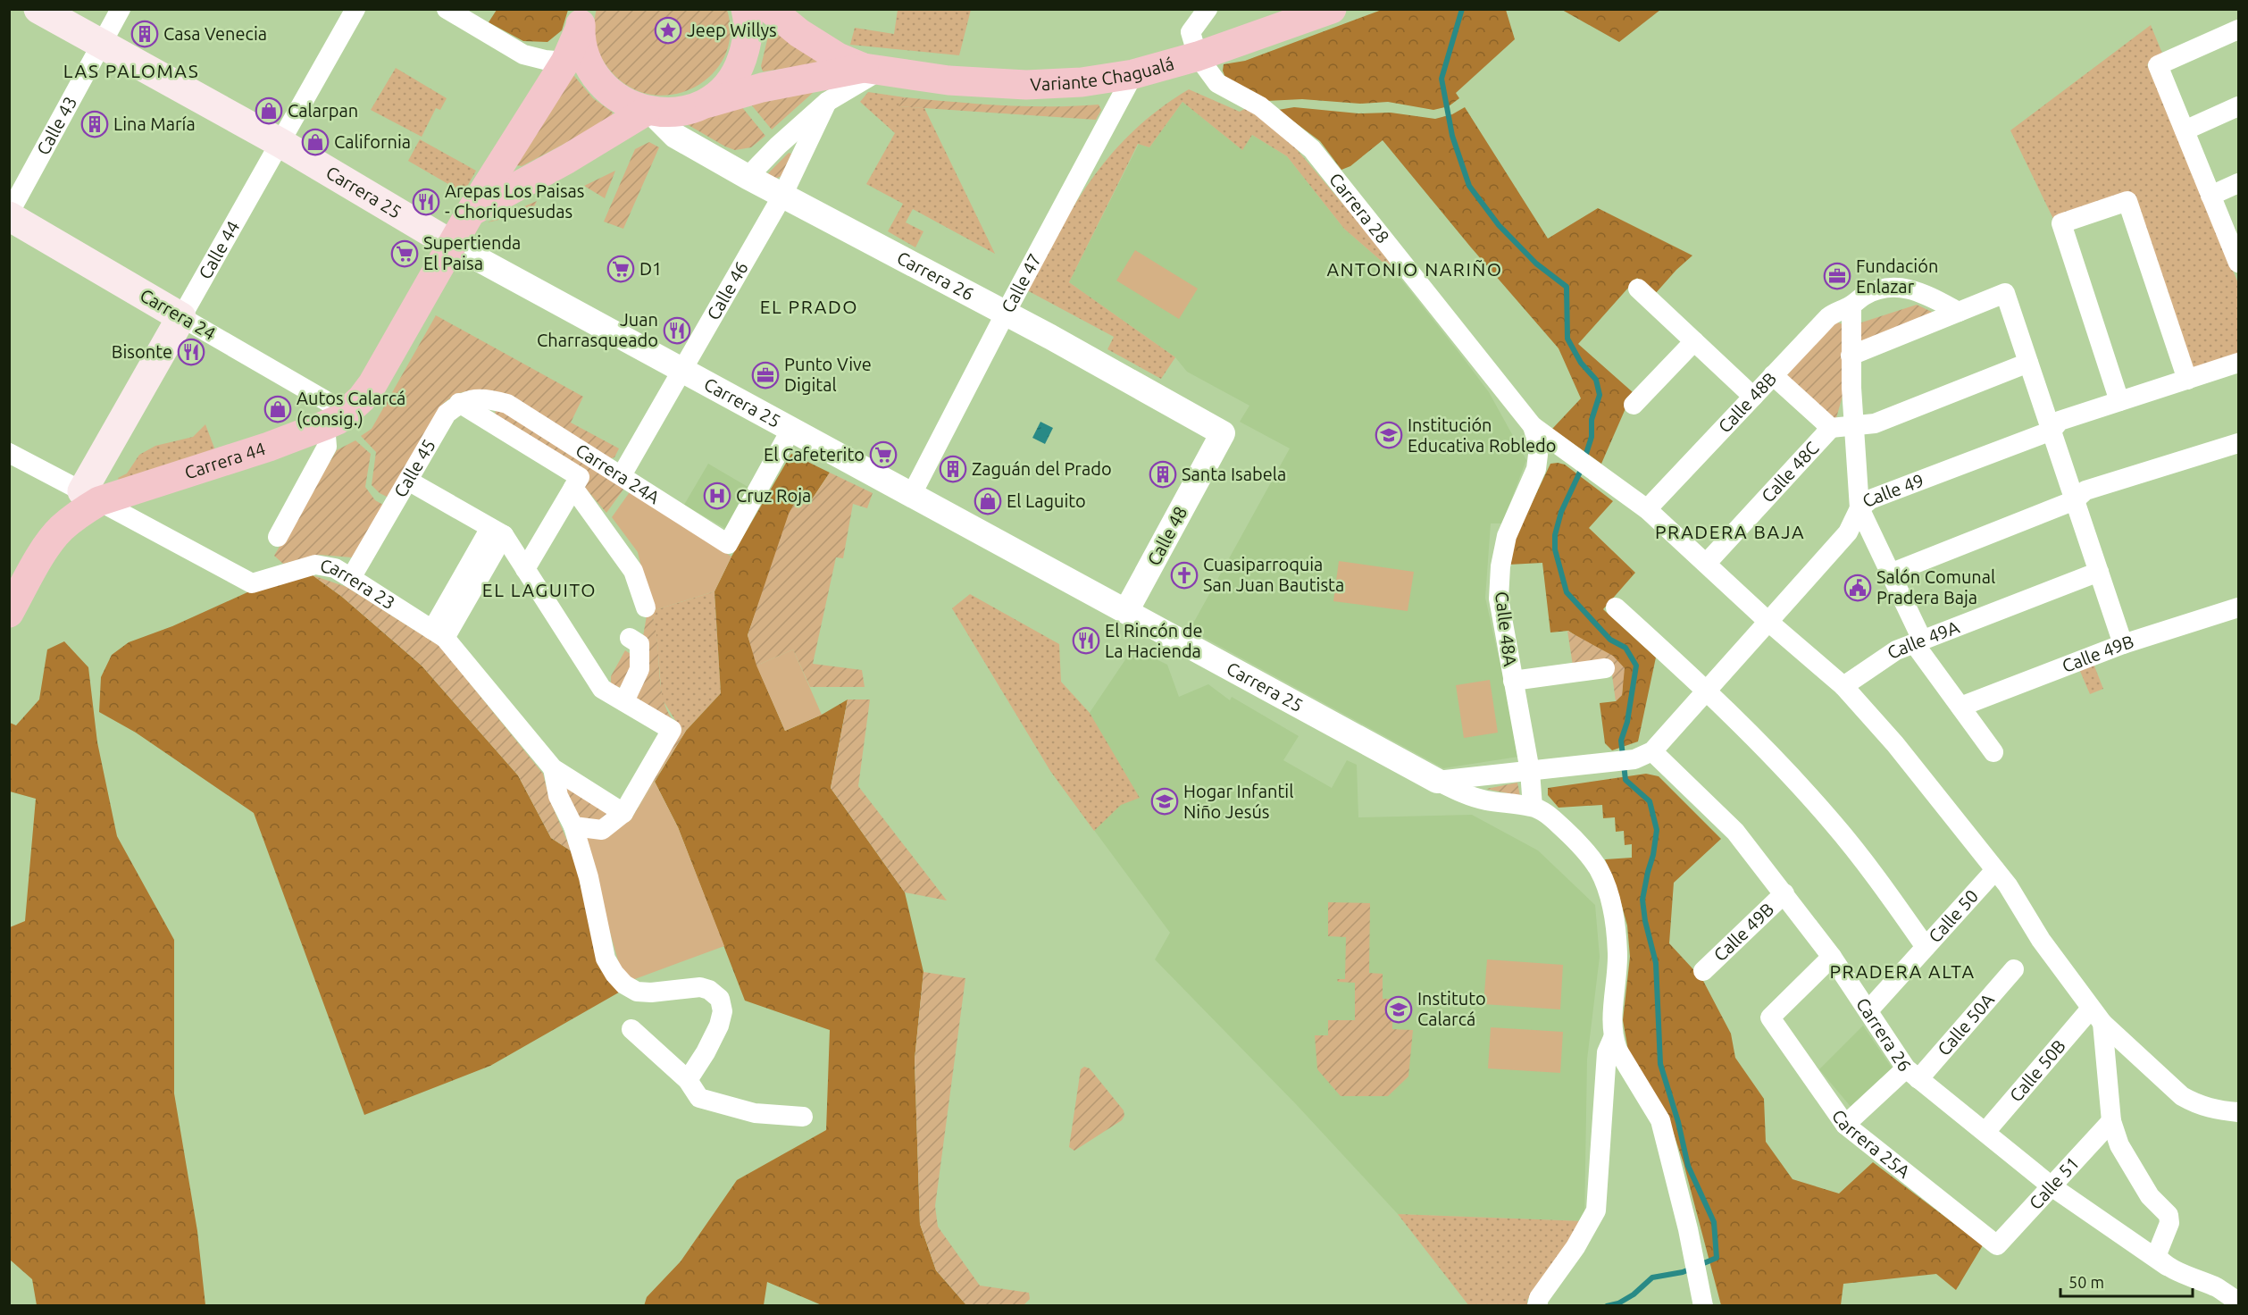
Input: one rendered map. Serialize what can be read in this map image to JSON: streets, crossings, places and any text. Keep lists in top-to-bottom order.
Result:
{
  "streets": {
    "highway": ["Variante Chagualá", "Calle 44", "Carrera 44"],
    "main road": ["Carrera 25", "Carrera 24"],
    "street": [
      "Calle 43",
      "Carrera 28",
      "Carrera 26",
      "Calle 47",
      "Calle 46",
      "Calle 48B",
      "Calle 45",
      "Calle 48C",
      "Carrera 24A",
      "Calle 49",
      "Calle 48",
      "Carrera 23",
      "Calle 48A",
      "Calle 49A",
      "Calle 49B",
      "Calle 50",
      "Calle 50A",
      "Calle 50B",
      "Carrera 25A",
      "Calle 51"
    ]
  },
  "crossings": [
    ["Variante Chagualá", "Carrera 28"],
    ["Variante Chagualá", "Carrera 26"],
    ["Variante Chagualá", "Calle 47"],
    ["Calle 43", "Carrera 25"],
    ["Calle 43", "Carrera 24"],
    ["Carrera 25", "Calle 44"],
    ["Carrera 25", "Calle 47"],
    ["Carrera 25", "Calle 46"],
    ["Carrera 25", "Carrera 24A"],
    ["Carrera 25", "Calle 48"],
    ["Carrera 28", "Calle 48A"],
    ["Calle 44", "Carrera 24"],
    ["Calle 44", "Carrera 44"],
    ["Calle 44", "Carrera 23"],
    ["Carrera 26", "Calle 47"],
    ["Carrera 26", "Calle 46"],
    ["Carrera 26", "Calle 49"],
    ["Carrera 26", "Calle 48"],
    ["Carrera 26", "Calle 49B"],
    ["Carrera 26", "Calle 50"],
    ["Carrera 26", "Calle 50A"],
    ["Carrera 26", "Calle 50B"],
    ["Carrera 26", "Carrera 25A"],
    ["Carrera 26", "Calle 51"],
    ["Calle 46", "Carrera 24A"],
    ["Carrera 24", "Carrera 44"],
    ["Carrera 44", "Carrera 23"],
    ["Calle 45", "Carrera 24A"],
    ["Calle 45", "Carrera 23"],
    ["Calle 50A", "Carrera 25A"],
    ["Carrera 25A", "Calle 51"]
  ],
  "districts": [
    "LAS PALOMAS",
    "ANTONIO NARIÑO",
    "EL PRADO",
    "PRADERA BAJA",
    "EL LAGUITO",
    "PRADERA ALTA"
  ],
  "places": {
    "place": ["Jeep Willys"],
    "building": [
      "Casa Venecia",
      "Lina María",
      "Zaguán del Prado",
      "Santa Isabela"
    ],
    "shop": [
      "Calarpan",
      "California",
      "Autos Calarcá (consig.)",
      "El Laguito"
    ],
    "restaurant": [
      "Arepas Los Paisas - Choriquesudas",
      "Juan Charrasqueado",
      "Bisonte",
      "El Rincón de La Hacienda"
    ],
    "supermarket": ["Supertienda El Paisa", "D1", "El Cafeterito"],
    "office": ["Fundación Enlazar", "Punto Vive Digital"],
    "school or university": ["Institución Educativa Robledo", "Hogar Infantil Niño Jesús", "Instituto Calarcá"],
    "hospital": ["Cruz Roja"],
    "church": ["Cuasiparroquia San Juan Bautista"],
    "public building": ["Salón Comunal Pradera Baja"]
  },
  "scale_bar": "50 m"
}
